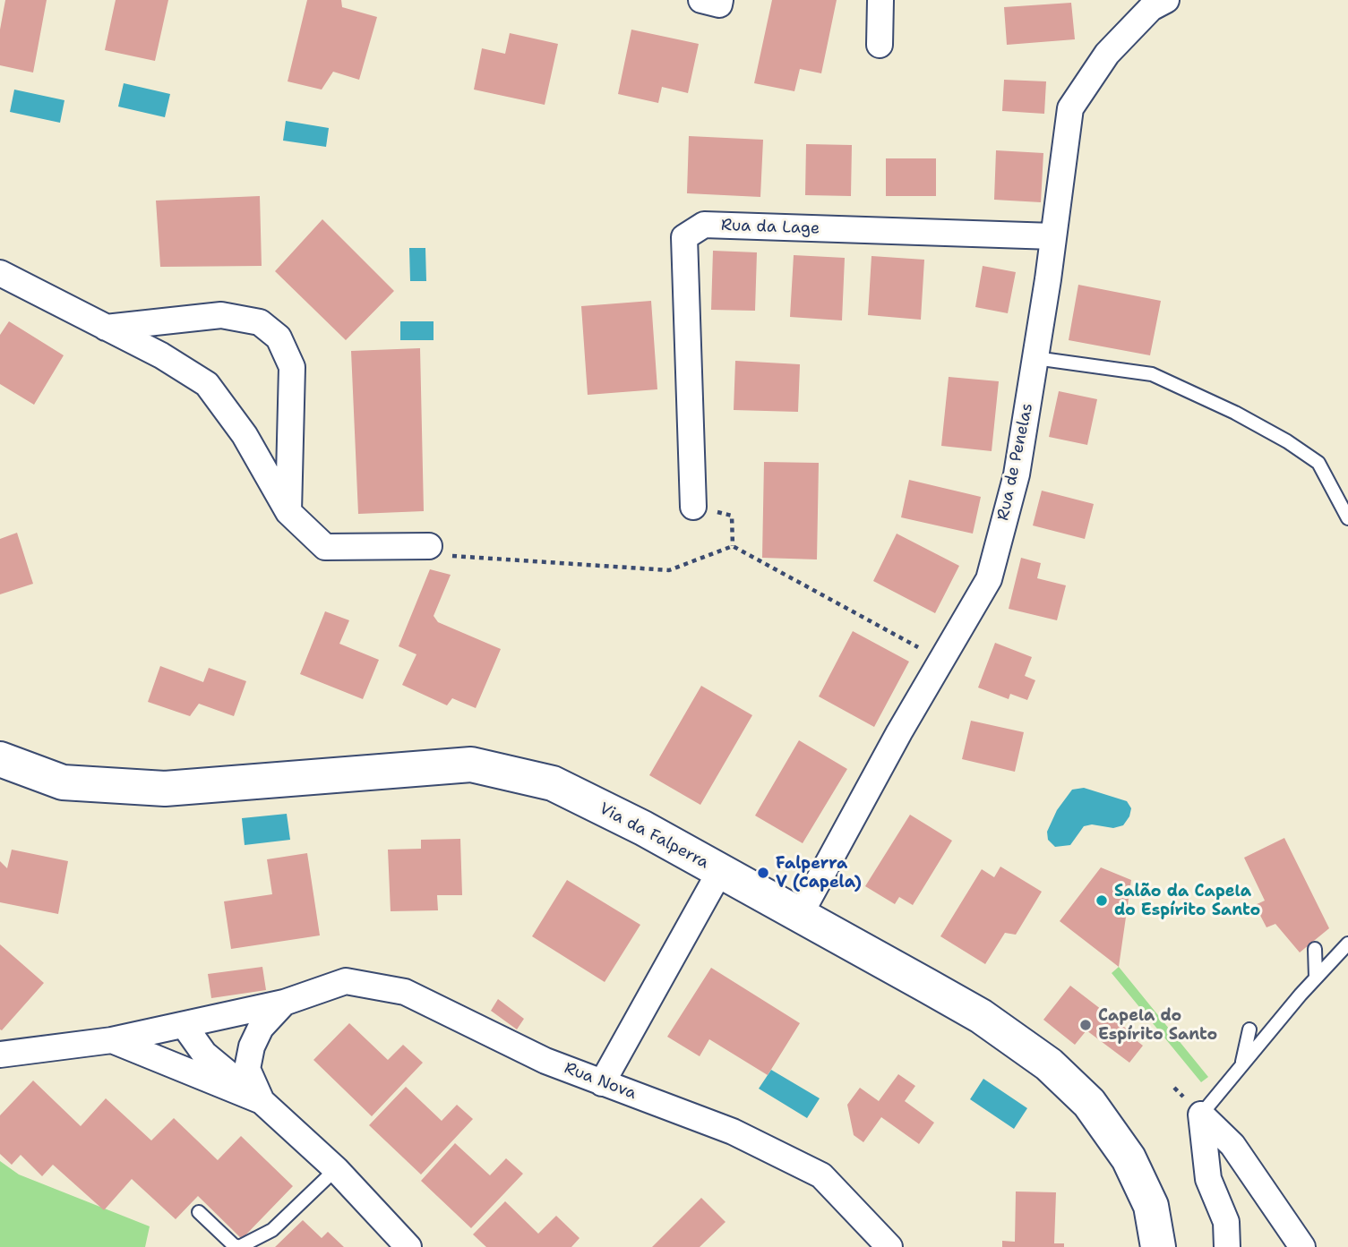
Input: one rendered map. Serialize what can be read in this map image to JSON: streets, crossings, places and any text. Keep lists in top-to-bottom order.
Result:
{
  "streets": {
    "main road": ["Via da Falperra"],
    "street": ["Rua da Lage", "Rua de Penelas", "Rua Nova"]
  },
  "crossings": [
    ["Rua da Lage", "Rua de Penelas"],
    ["Rua de Penelas", "Via da Falperra"]
  ],
  "places": ["Falperra V (Capela)", "Salão da Capela do Espírito Santo", "Capela do Espírito Santo"]
}
